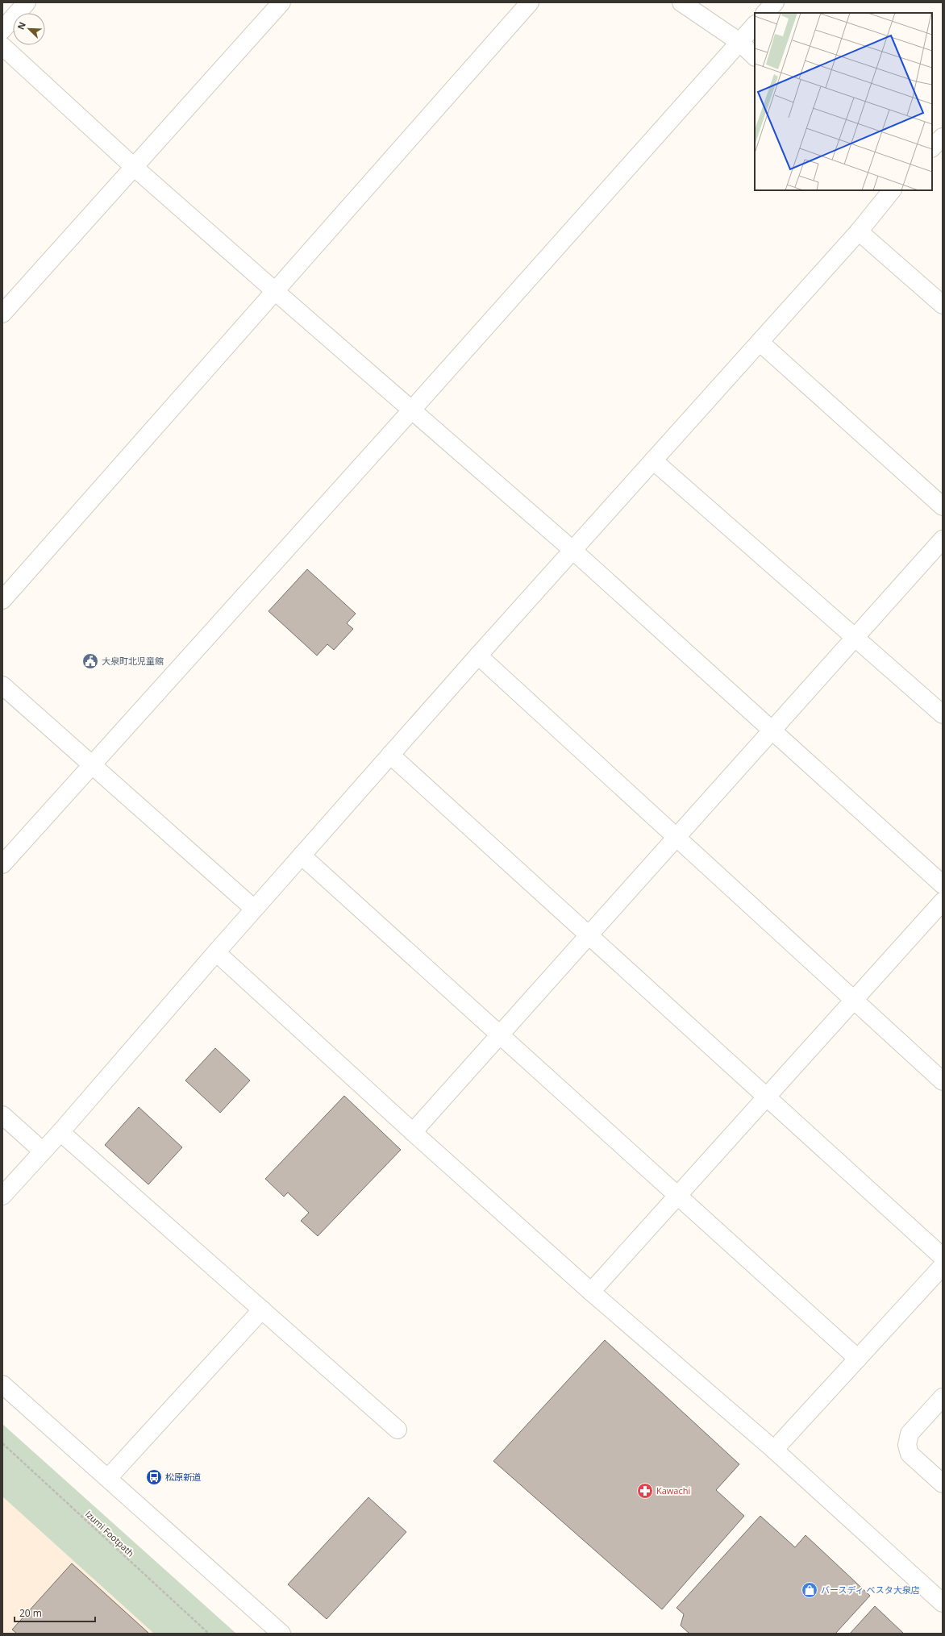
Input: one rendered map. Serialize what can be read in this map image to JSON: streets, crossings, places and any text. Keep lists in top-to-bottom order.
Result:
{
  "streets": {
    "path": ["Izumi Footpath"]
  },
  "places": {
    "public building": ["大泉町北児童館"],
    "bus stop": ["松原新道"],
    "pharmacy": ["Kawachi"],
    "shop": ["バースディ ベスタ大泉店"]
  },
  "scale_bar": "20 m",
  "north": "top left"
}
